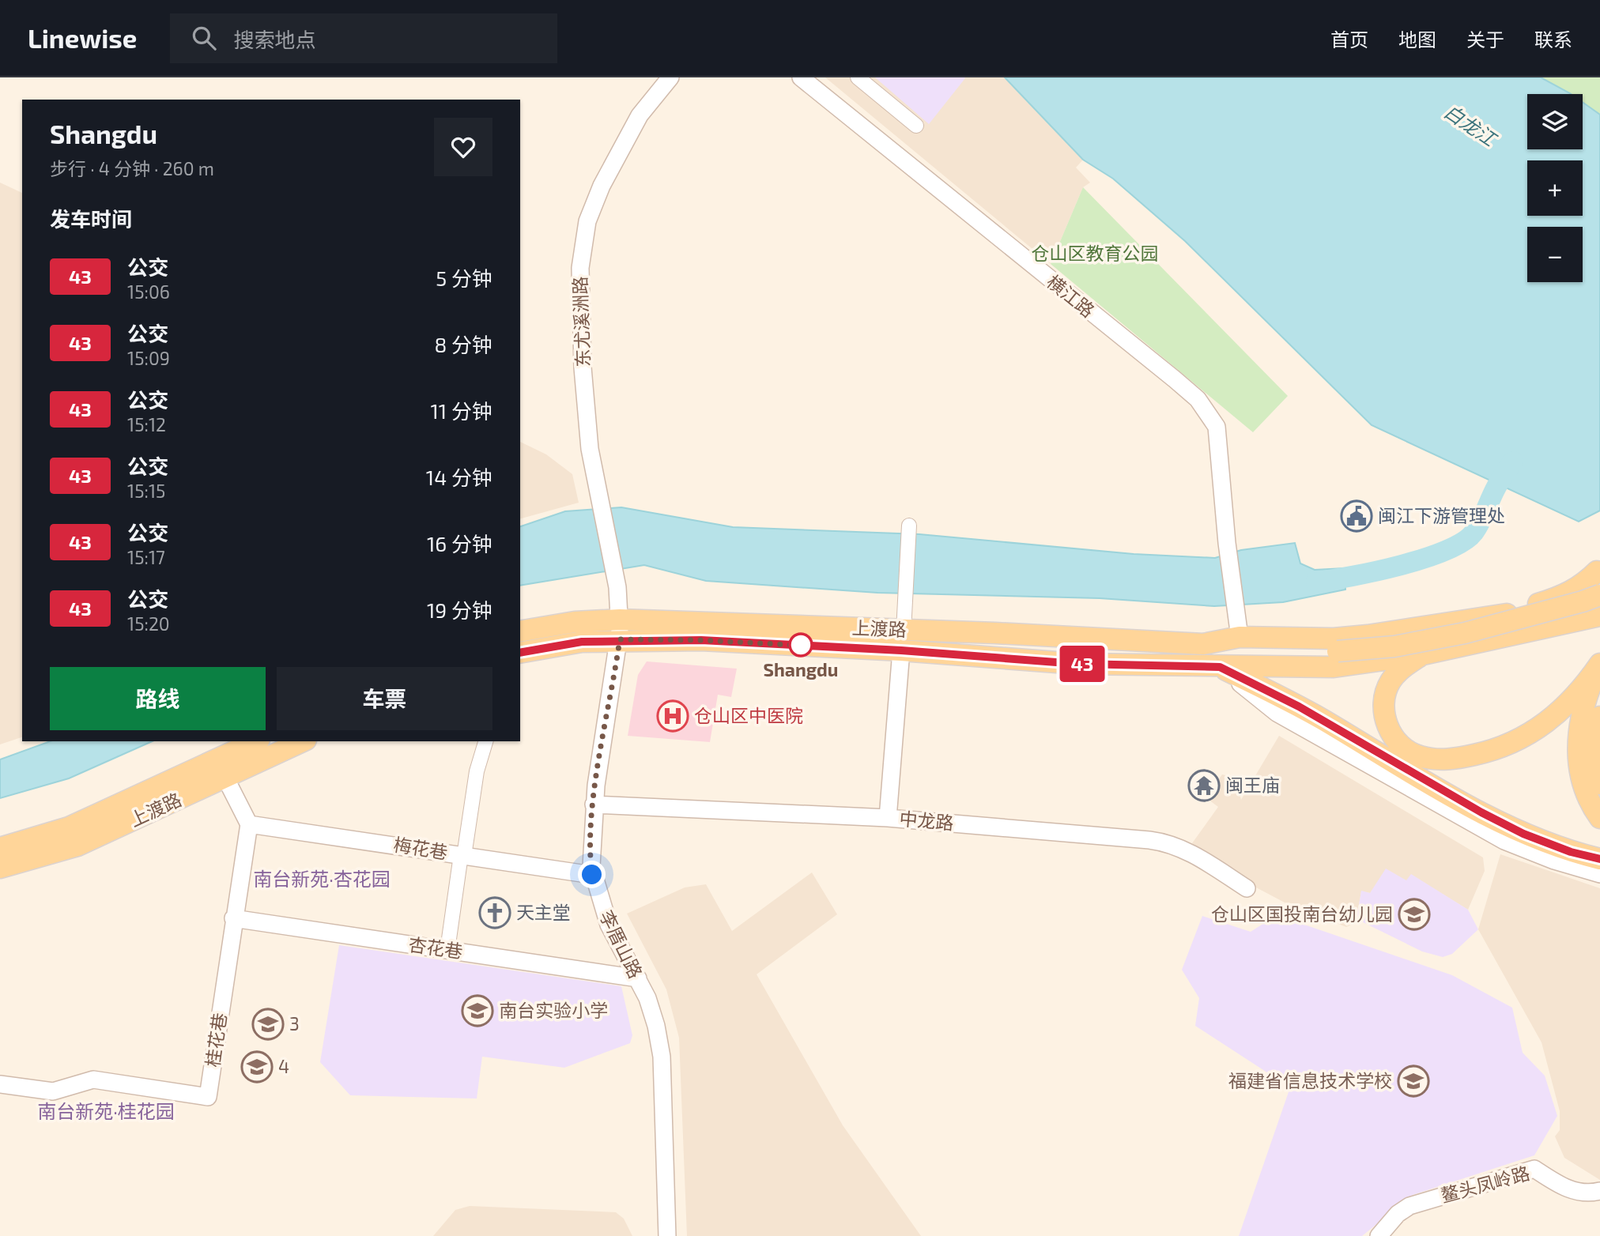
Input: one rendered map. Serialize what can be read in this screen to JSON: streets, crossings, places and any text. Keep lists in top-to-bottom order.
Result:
{
  "streets": {
    "main road": ["上渡路"],
    "street": [
      "横江路",
      "东尤溪洲路",
      "中龙路",
      "梅花巷",
      "李厝山路",
      "杏花巷",
      "桂花巷",
      "鳌头凤岭路"
    ]
  },
  "crossings": [
    ["横江路", "上渡路"],
    ["东尤溪洲路", "上渡路"],
    ["东尤溪洲路", "李厝山路"],
    ["上渡路", "李厝山路"],
    ["中龙路", "李厝山路"],
    ["梅花巷", "李厝山路"],
    ["梅花巷", "桂花巷"],
    ["李厝山路", "杏花巷"],
    ["杏花巷", "桂花巷"]
  ],
  "districts": ["南台新苑·杏花园", "南台新苑·桂花园"],
  "water": ["白龙江"],
  "parks": ["仓山区教育公园"],
  "places": {
    "public building": ["闽江下游管理处"],
    "other": ["Shangdu"],
    "hospital": ["仓山区中医院"],
    "temple": ["闽王庙"],
    "church": ["天主堂"],
    "school or university": [
      "仓山区国投南台幼儿园",
      "南台实验小学",
      "3",
      "4",
      "福建省信息技术学校"
    ]
  },
  "lines": ["bus line 43"],
  "page": {
    "header": "Linewise",
    "search": "搜索地点",
    "nav": [
      "首页",
      "地图",
      "关于",
      "联系"
    ],
    "on_map": "43",
    "map_buttons": ["+", "−"],
    "heading": [
      ["Shangdu", "步行 · 4 分钟 · 260 m"],
      "发车时间"
    ],
    "list": [
      {
        "mark": "43",
        "name": "公交",
        "note": "15:06",
        "value": "5 分钟"
      },
      {
        "mark": "43",
        "name": "公交",
        "note": "15:09",
        "value": "8 分钟"
      },
      {
        "mark": "43",
        "name": "公交",
        "note": "15:12",
        "value": "11 分钟"
      },
      {
        "mark": "43",
        "name": "公交",
        "note": "15:15",
        "value": "14 分钟"
      },
      {
        "mark": "43",
        "name": "公交",
        "note": "15:17",
        "value": "16 分钟"
      },
      {
        "mark": "43",
        "name": "公交",
        "note": "15:20",
        "value": "19 分钟"
      }
    ],
    "buttons": ["路线", "车票"]
  }
}
